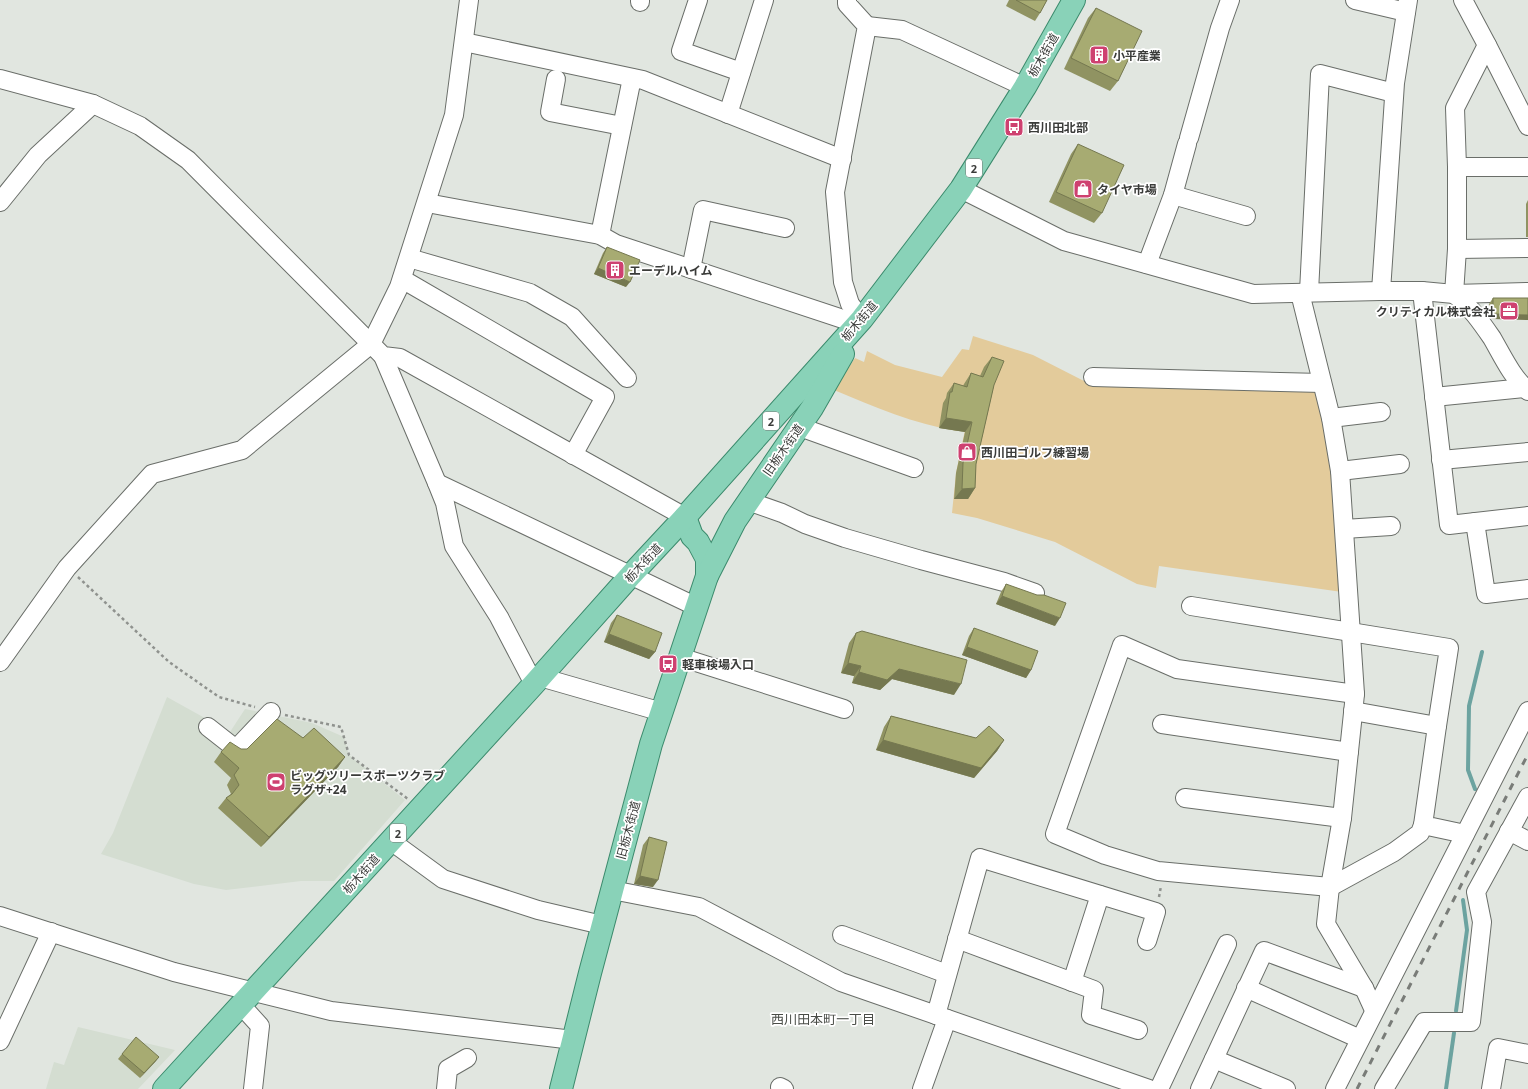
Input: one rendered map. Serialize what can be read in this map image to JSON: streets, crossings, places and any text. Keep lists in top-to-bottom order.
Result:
{
  "streets": {
    "main road": ["栃木街道", "2", "旧栃木街道"]
  },
  "crossings": [
    ["栃木街道", "旧栃木街道"]
  ],
  "districts": ["西川田本町一丁目"],
  "places": {
    "building": ["小平産業", "エーデルハイム"],
    "bus stop": ["西川田北部", "軽車検場入口"],
    "shop": ["タイヤ市場", "西川田ゴルフ練習場"],
    "office": ["クリティカル株式会社"],
    "sports": ["ビッグツリースポーツクラブ ラグザ+24"]
  }
}
